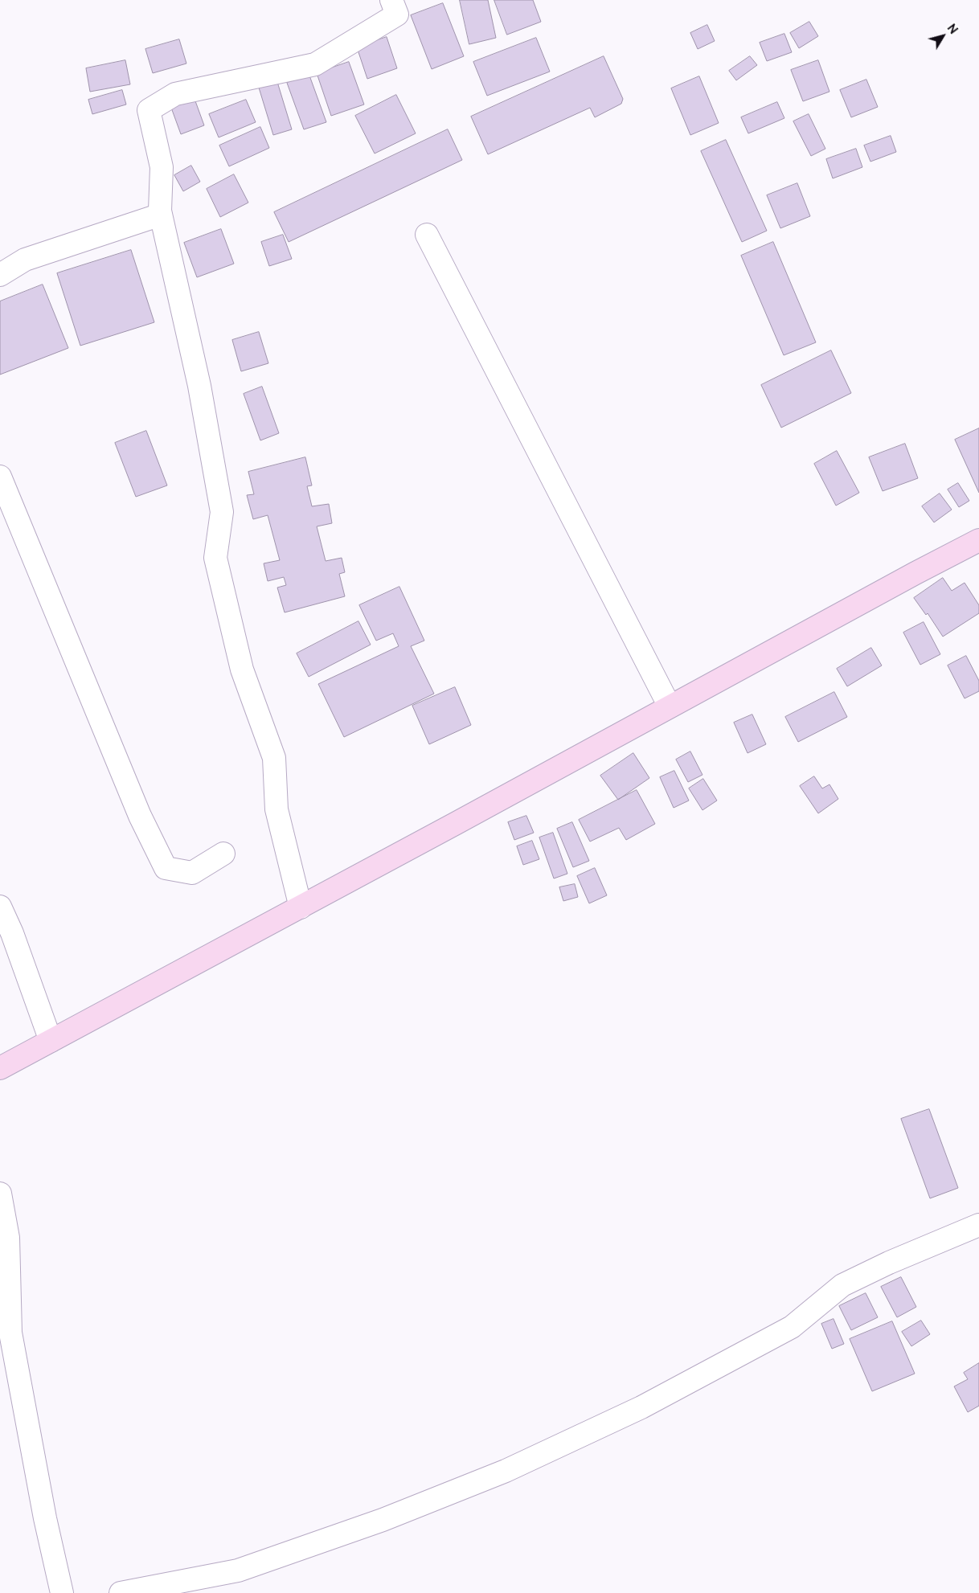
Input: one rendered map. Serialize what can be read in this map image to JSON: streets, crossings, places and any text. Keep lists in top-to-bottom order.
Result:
{
  "north": "top right"
}
